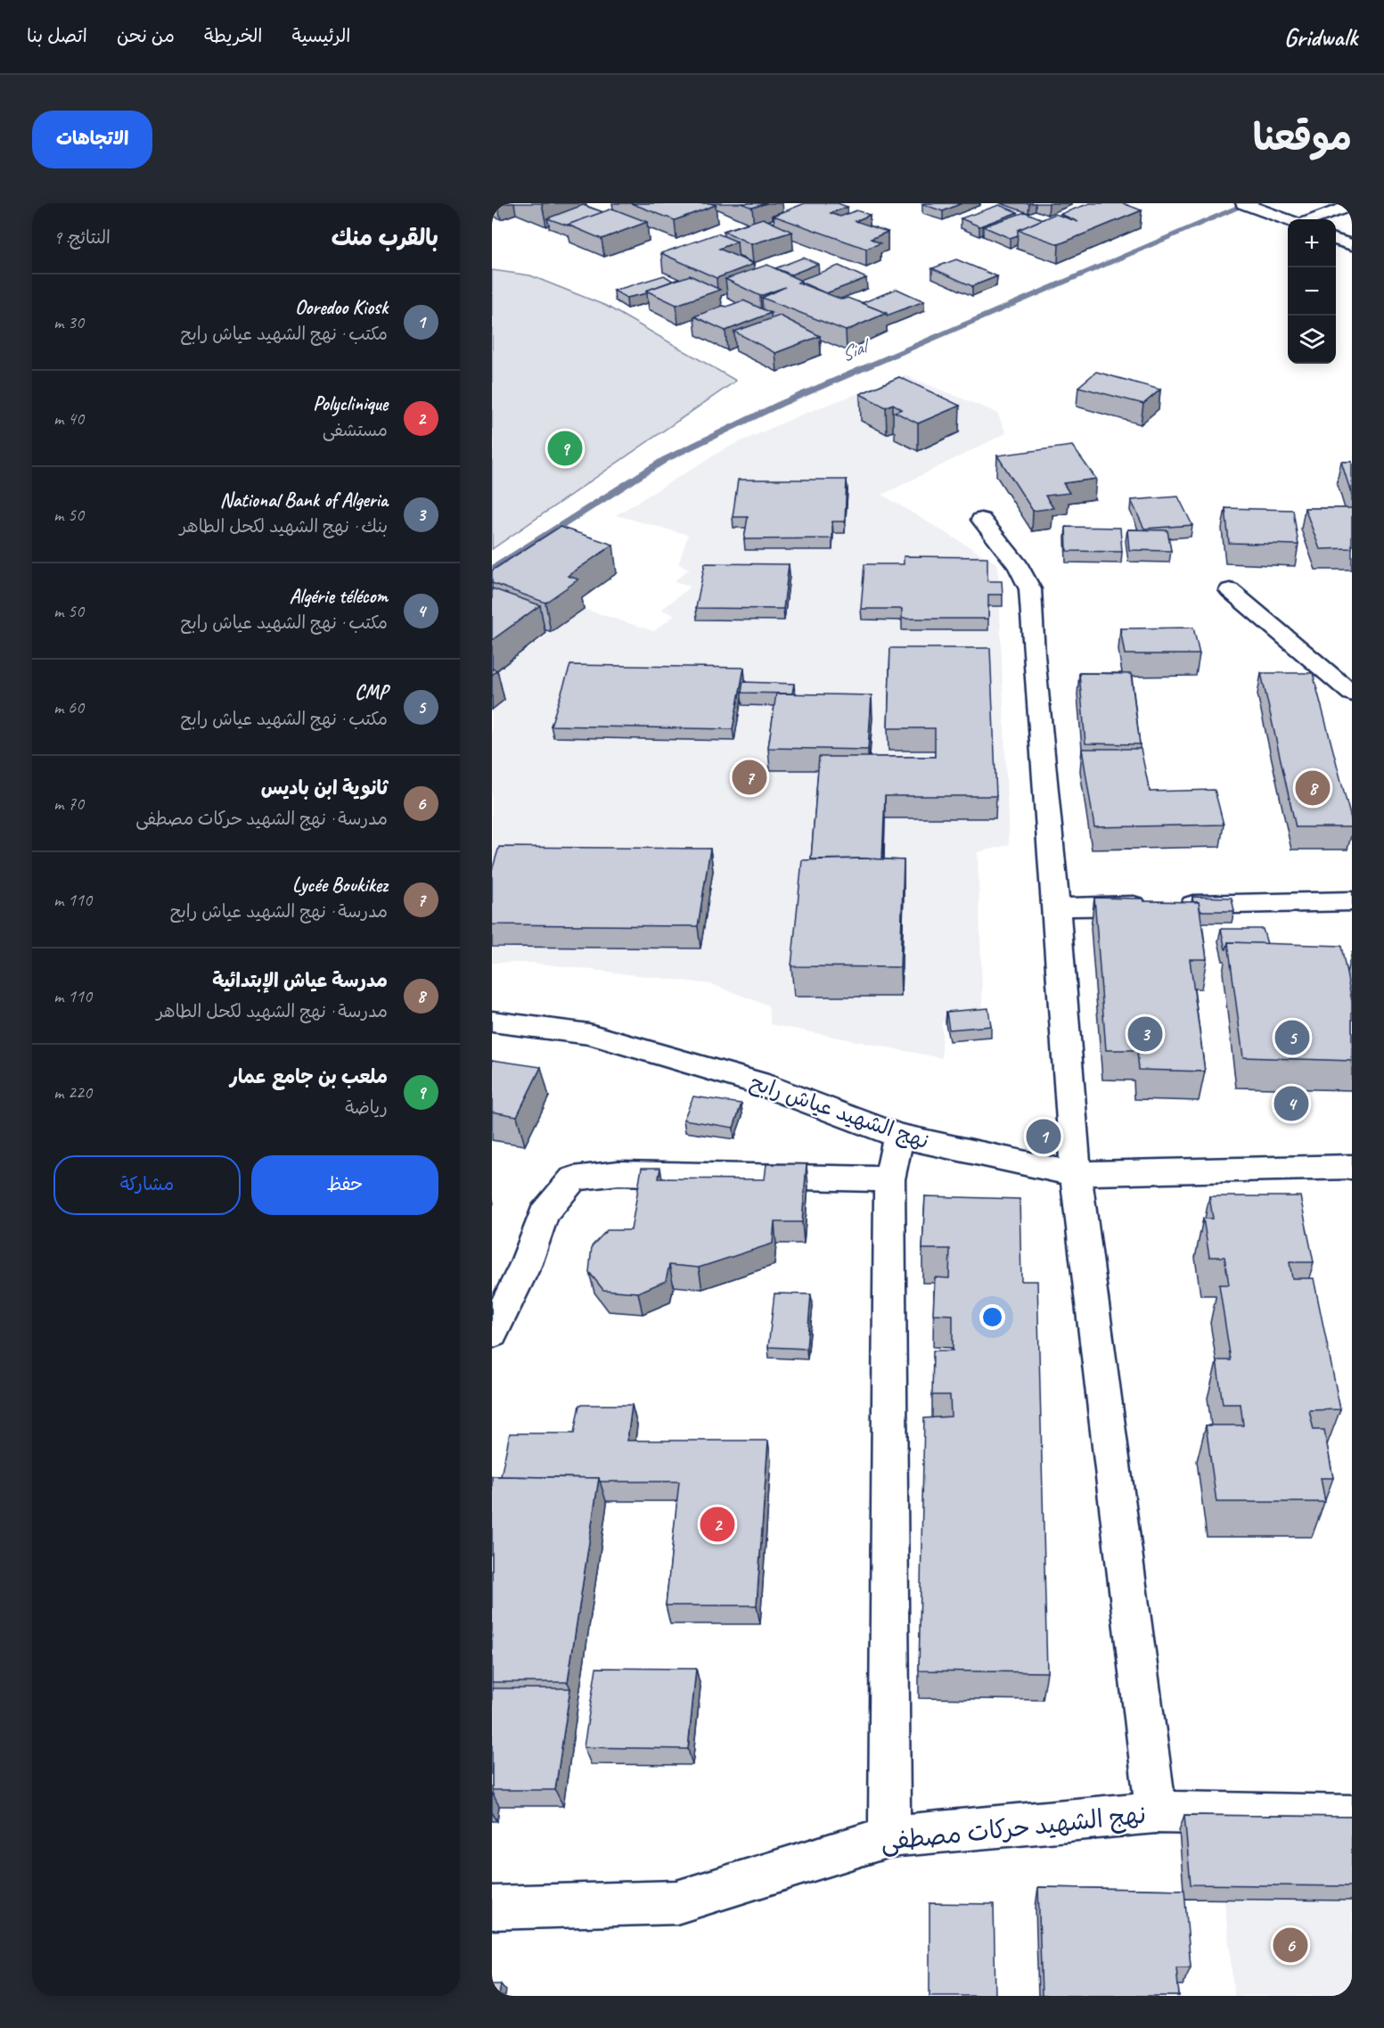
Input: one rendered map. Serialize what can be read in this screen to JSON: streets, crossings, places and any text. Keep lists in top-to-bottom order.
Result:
{
  "streets": {
    "street": ["نهج الشهيد عياش رابح", "نهج الشهيد حركات مصطفى"]
  },
  "water": ["Sial"],
  "page": {
    "header": "Gridwalk",
    "nav": [
      "الرئيسية",
      "الخريطة",
      "من نحن",
      "اتصل بنا"
    ],
    "title": "موقعنا",
    "buttons": [
      "الاتجاهات",
      ["حفظ", "مشاركة"]
    ],
    "heading": ["بالقرب منك", "النتائج: 9"],
    "map_buttons": ["+", "−"],
    "list": [
      {
        "mark": "1",
        "name": "Ooredoo Kiosk",
        "note": "مكتب · نهج الشهيد عياش رابح",
        "value": "30 m"
      },
      {
        "mark": "2",
        "name": "Polyclinique",
        "note": "مستشفى",
        "value": "40 m"
      },
      {
        "mark": "3",
        "name": "National Bank of Algeria",
        "note": "بنك · نهج الشهيد لكحل الطاهر",
        "value": "50 m"
      },
      {
        "mark": "4",
        "name": "Algérie télécom",
        "note": "مكتب · نهج الشهيد عياش رابح",
        "value": "50 m"
      },
      {
        "mark": "5",
        "name": "CMP",
        "note": "مكتب · نهج الشهيد عياش رابح",
        "value": "60 m"
      },
      {
        "mark": "6",
        "name": "ثانوية ابن باديس",
        "note": "مدرسة · نهج الشهيد حركات مصطفى",
        "value": "70 m"
      },
      {
        "mark": "7",
        "name": "Lycée Boukikez",
        "note": "مدرسة · نهج الشهيد عياش رابح",
        "value": "110 m"
      },
      {
        "mark": "8",
        "name": "مدرسة عياش الإبتدائية",
        "note": "مدرسة · نهج الشهيد لكحل الطاهر",
        "value": "110 m"
      },
      {
        "mark": "9",
        "name": "ملعب بن جامع عمار",
        "note": "رياضة",
        "value": "220 m"
      }
    ],
    "pins": [
      "9",
      "7",
      "8",
      "3",
      "5",
      "4",
      "1",
      "2",
      "6"
    ]
  }
}
